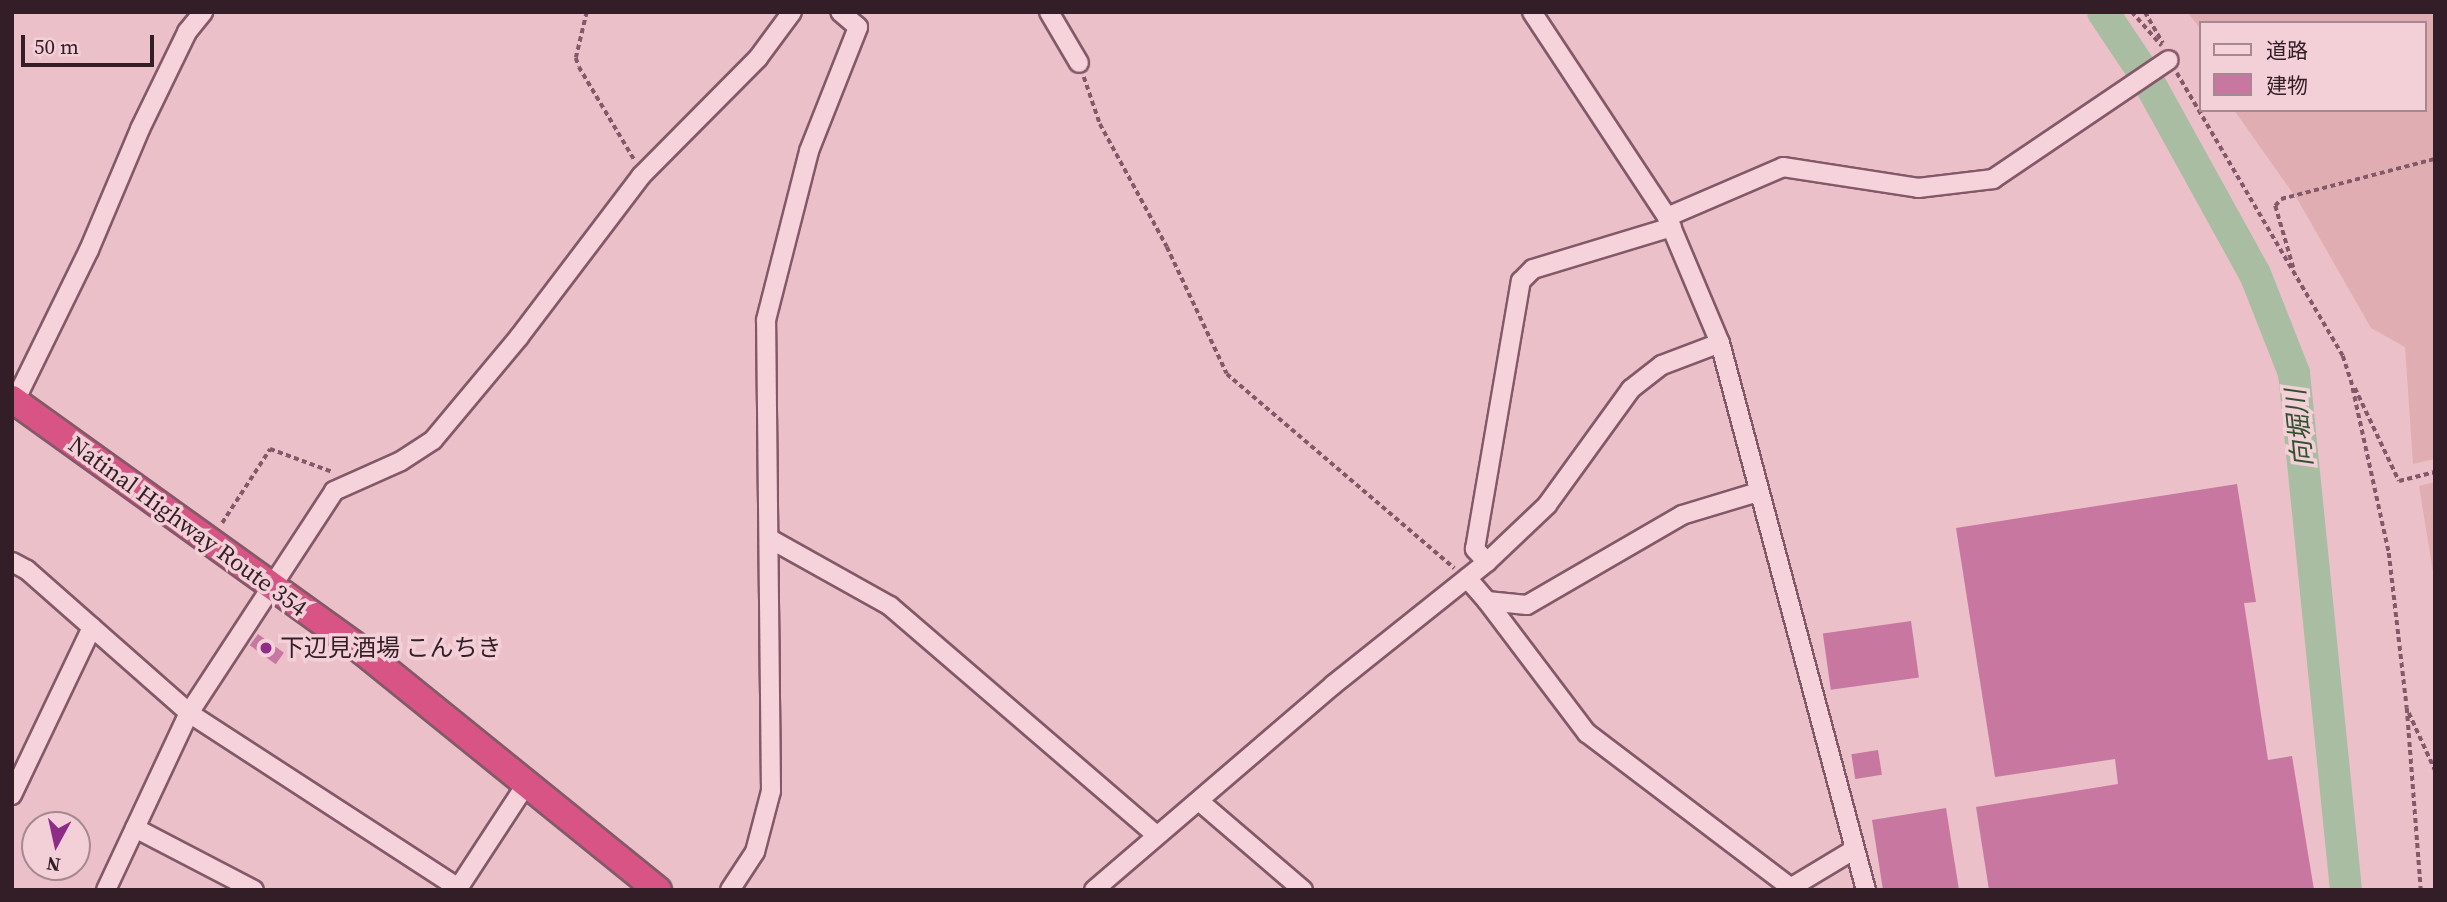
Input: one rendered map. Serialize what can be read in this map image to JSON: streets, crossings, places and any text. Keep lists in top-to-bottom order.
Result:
{
  "streets": {
    "highway": ["Natinal Highway Route 354"]
  },
  "water": ["向堀川"],
  "places": ["下辺見酒場 こんちき"],
  "legend": ["道路", "建物"],
  "scale_bar": "50 m",
  "north": "bottom"
}
